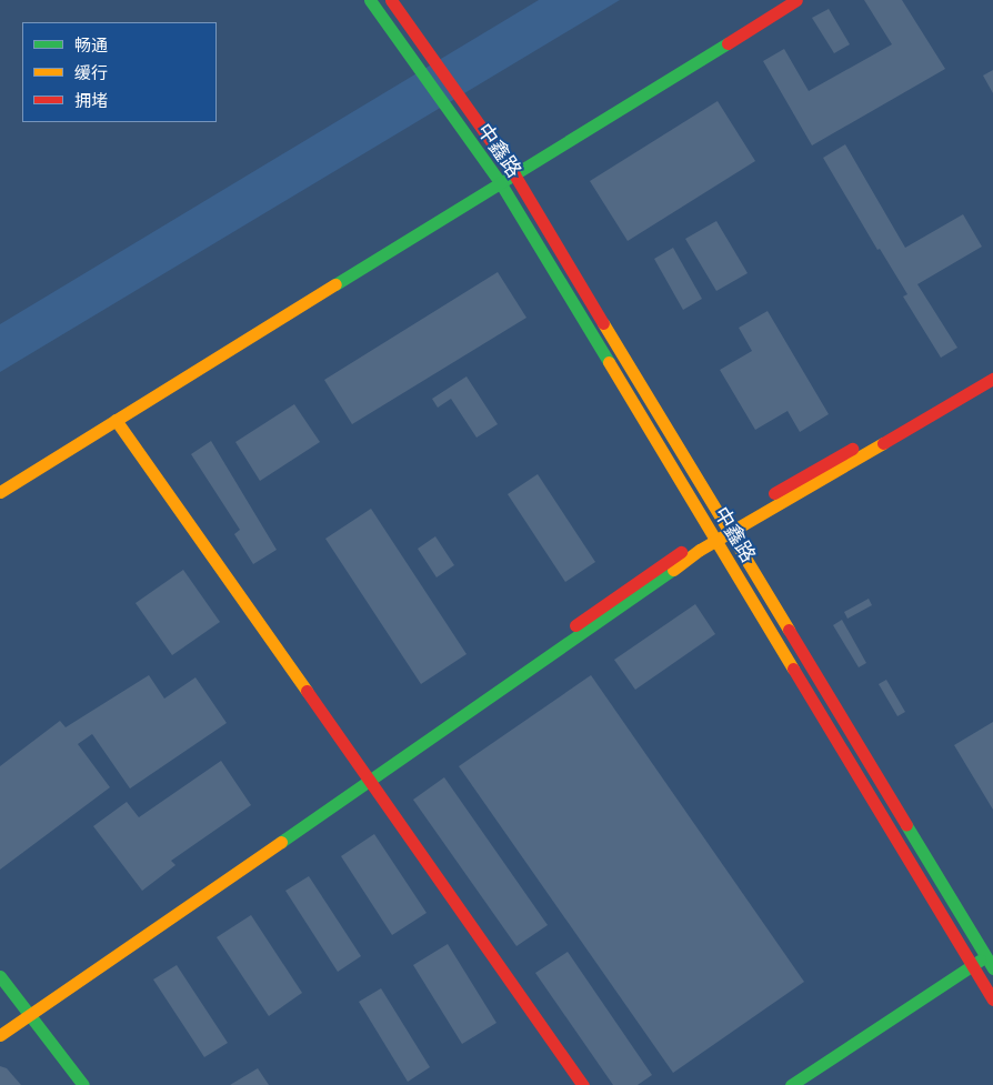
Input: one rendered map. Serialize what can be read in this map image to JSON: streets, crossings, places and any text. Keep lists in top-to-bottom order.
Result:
{
  "streets": {
    "street": ["中鑫路"]
  },
  "legend": ["畅通", "缓行", "拥堵"]
}
